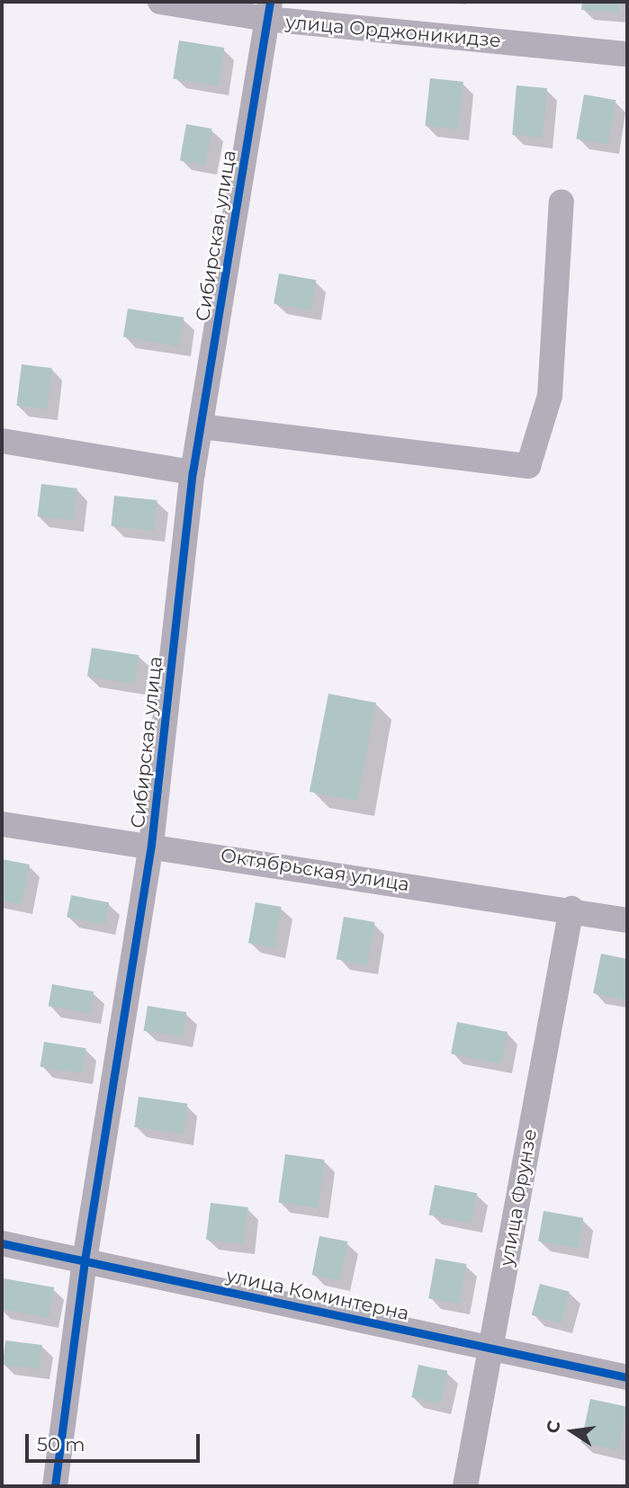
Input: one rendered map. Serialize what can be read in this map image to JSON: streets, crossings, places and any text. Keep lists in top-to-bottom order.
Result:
{
  "streets": {
    "street": [
      "улица Орджоникидзе",
      "Сибирская улица",
      "Октябрьская улица",
      "улица Фрунзе",
      "улица Коминтерна"
    ]
  },
  "crossings": [
    ["улица Орджоникидзе", "Сибирская улица"],
    ["Сибирская улица", "Октябрьская улица"],
    ["Сибирская улица", "улица Коминтерна"],
    ["Октябрьская улица", "улица Фрунзе"],
    ["улица Фрунзе", "улица Коминтерна"]
  ],
  "scale_bar": "50 m",
  "north": "left"
}
